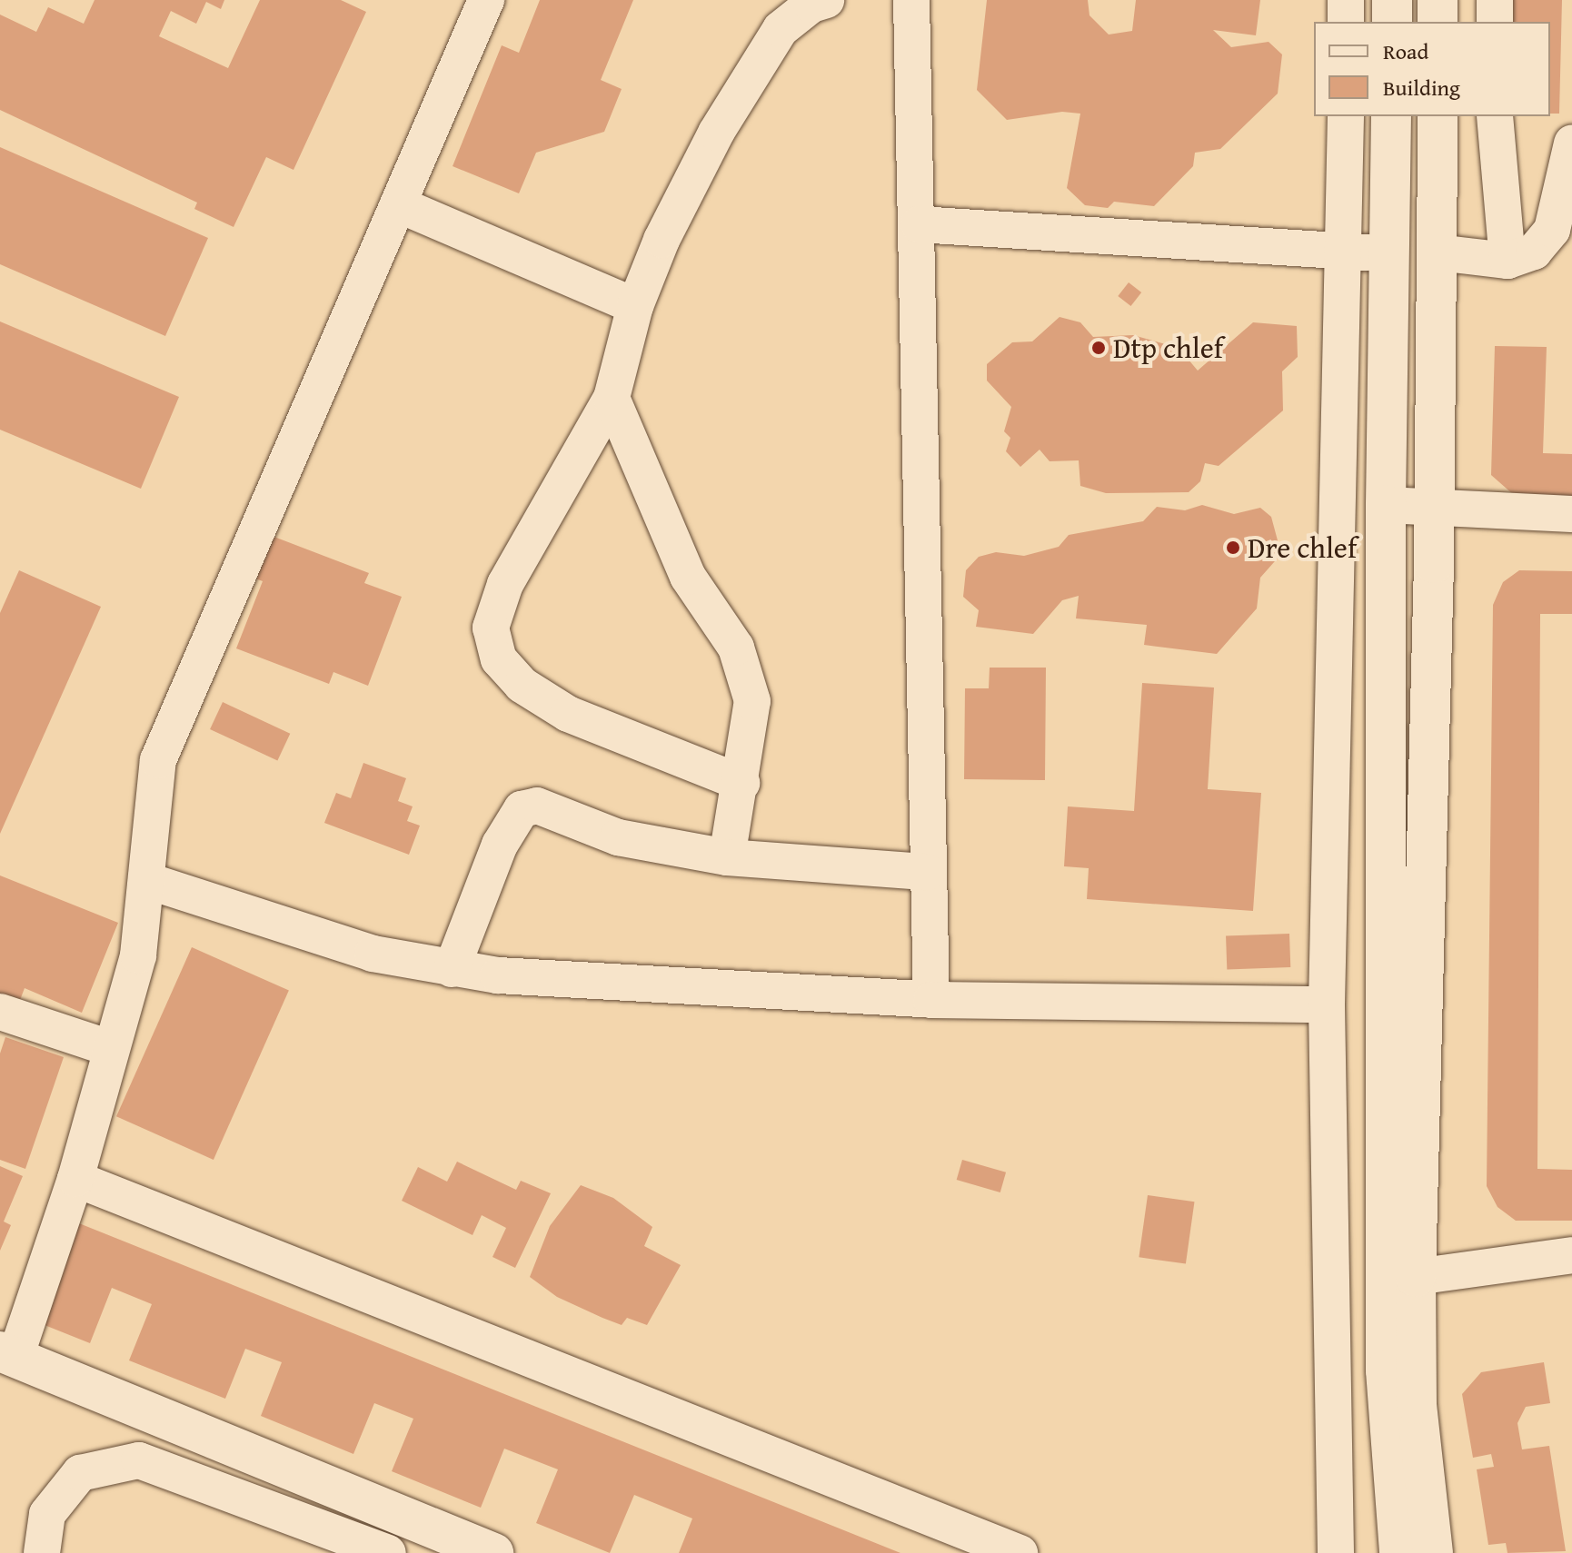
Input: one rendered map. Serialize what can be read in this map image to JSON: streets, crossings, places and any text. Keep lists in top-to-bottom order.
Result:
{
  "places": ["Dtp chlef", "Dre chlef"],
  "legend": ["Road", "Building"]
}
